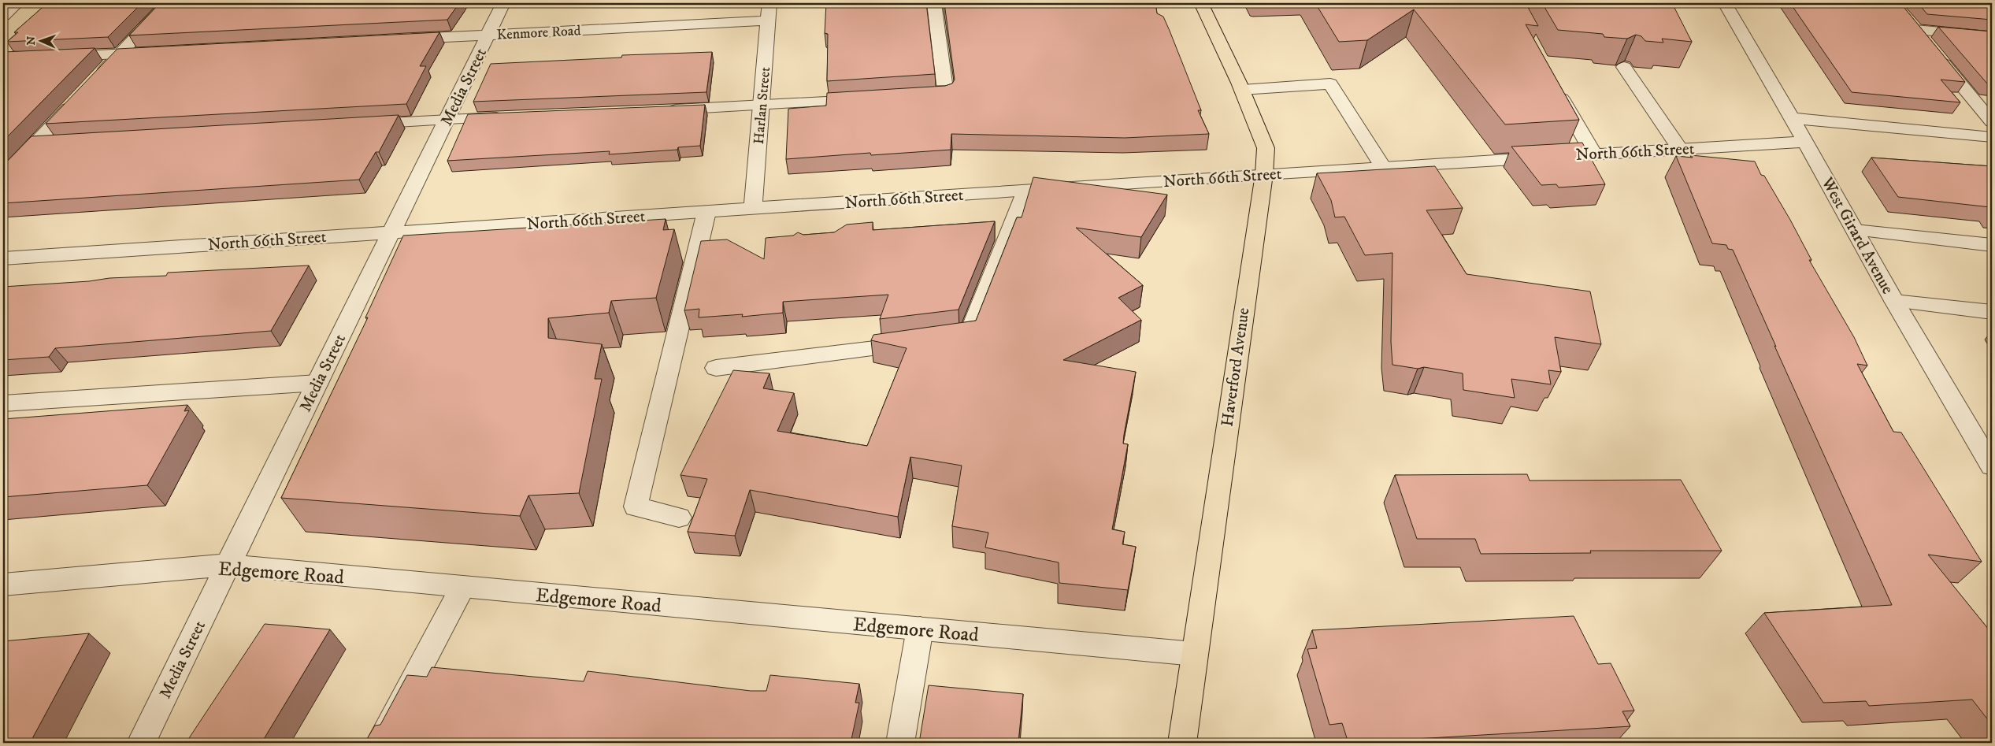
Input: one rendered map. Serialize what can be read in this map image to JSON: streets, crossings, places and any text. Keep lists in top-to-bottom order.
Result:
{
  "streets": {
    "main road": ["Haverford Avenue"],
    "street": [
      "Kenmore Road",
      "Media Street",
      "Harlan Street",
      "North 66th Street",
      "West Girard Avenue",
      "Edgemore Road"
    ]
  },
  "crossings": [
    ["Kenmore Road", "Media Street"],
    ["Kenmore Road", "Harlan Street"],
    ["Media Street", "North 66th Street"],
    ["Media Street", "Edgemore Road"],
    ["Harlan Street", "North 66th Street"],
    ["North 66th Street", "West Girard Avenue"],
    ["North 66th Street", "Haverford Avenue"],
    ["Haverford Avenue", "Edgemore Road"]
  ],
  "north": "left"
}
